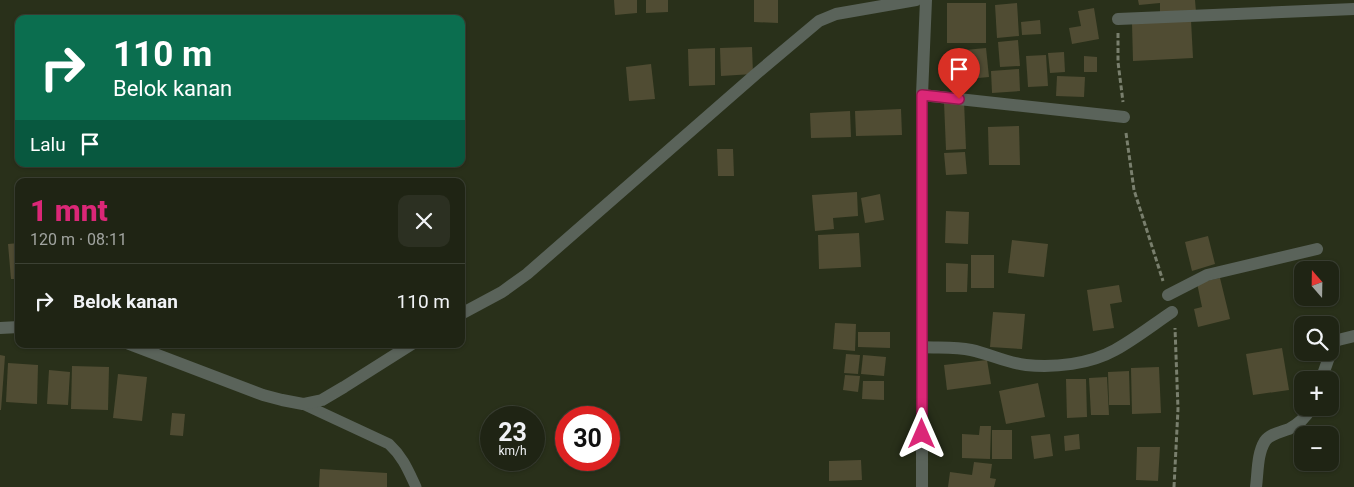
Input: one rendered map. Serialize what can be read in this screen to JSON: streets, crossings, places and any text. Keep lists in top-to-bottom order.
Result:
{
  "north": "top",
  "page": {
    "turn": ["110 m", "Belok kanan"],
    "then": "Lalu",
    "heading": ["1 mnt", "120 m · 08:11"],
    "map_buttons": ["+", "−"],
    "list": [
      {
        "name": "Belok kanan",
        "value": "110 m"
      }
    ],
    "speed": "23 km/h",
    "limit": "30"
  }
}
